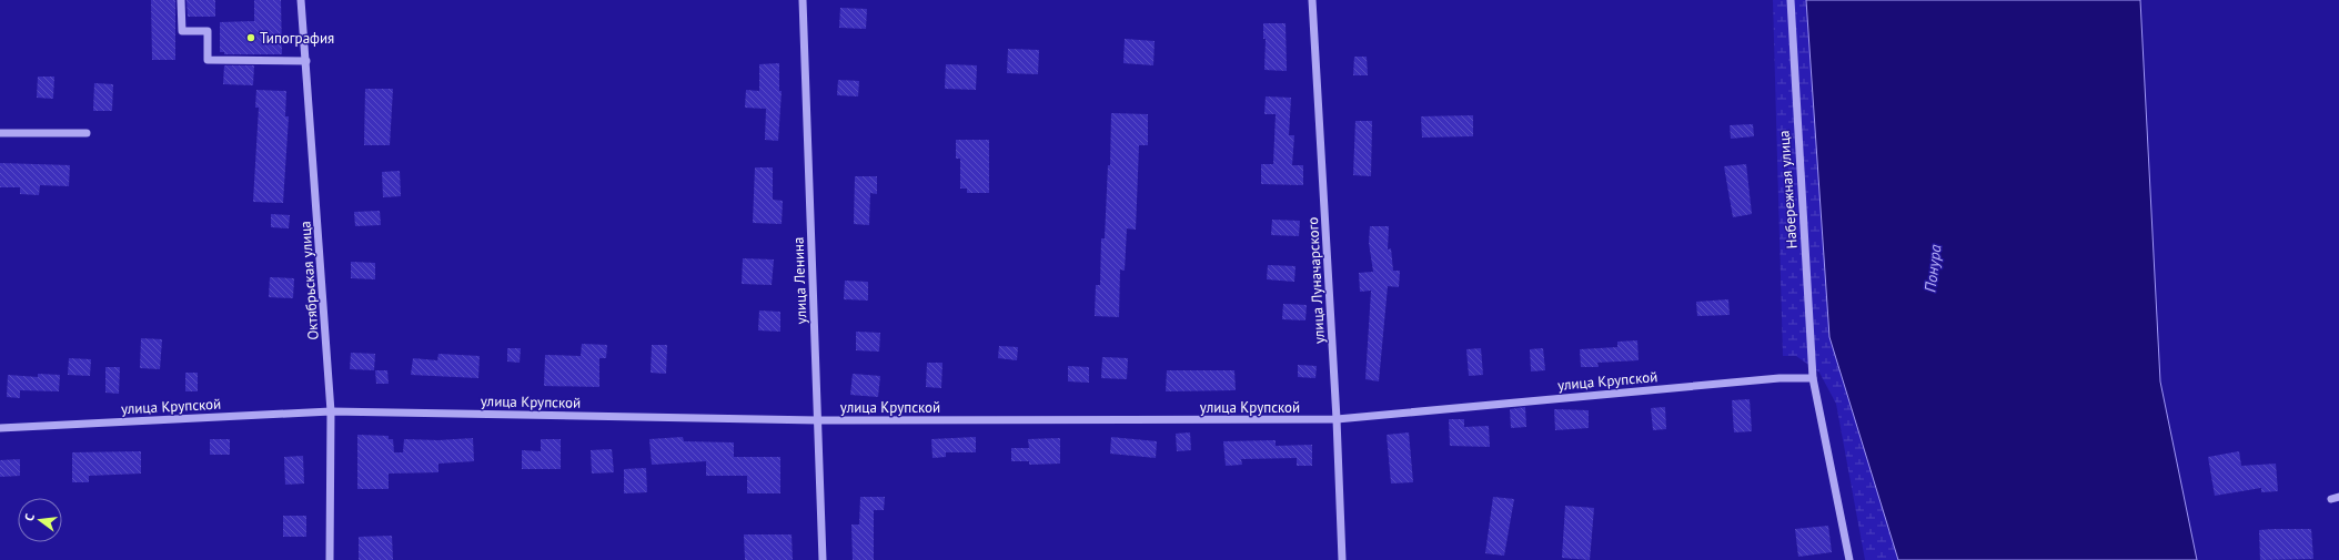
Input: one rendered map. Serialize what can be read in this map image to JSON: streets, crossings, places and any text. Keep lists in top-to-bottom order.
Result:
{
  "streets": {
    "street": [
      "Набережная улица",
      "Октябрьская улица",
      "улица Ленина",
      "улица Луначарского",
      "улица Крупской"
    ]
  },
  "crossings": [
    ["Набережная улица", "улица Крупской"],
    ["Октябрьская улица", "улица Крупской"],
    ["улица Ленина", "улица Крупской"],
    ["улица Луначарского", "улица Крупской"]
  ],
  "water": ["Понура"],
  "places": ["Типография"],
  "north": "left"
}
